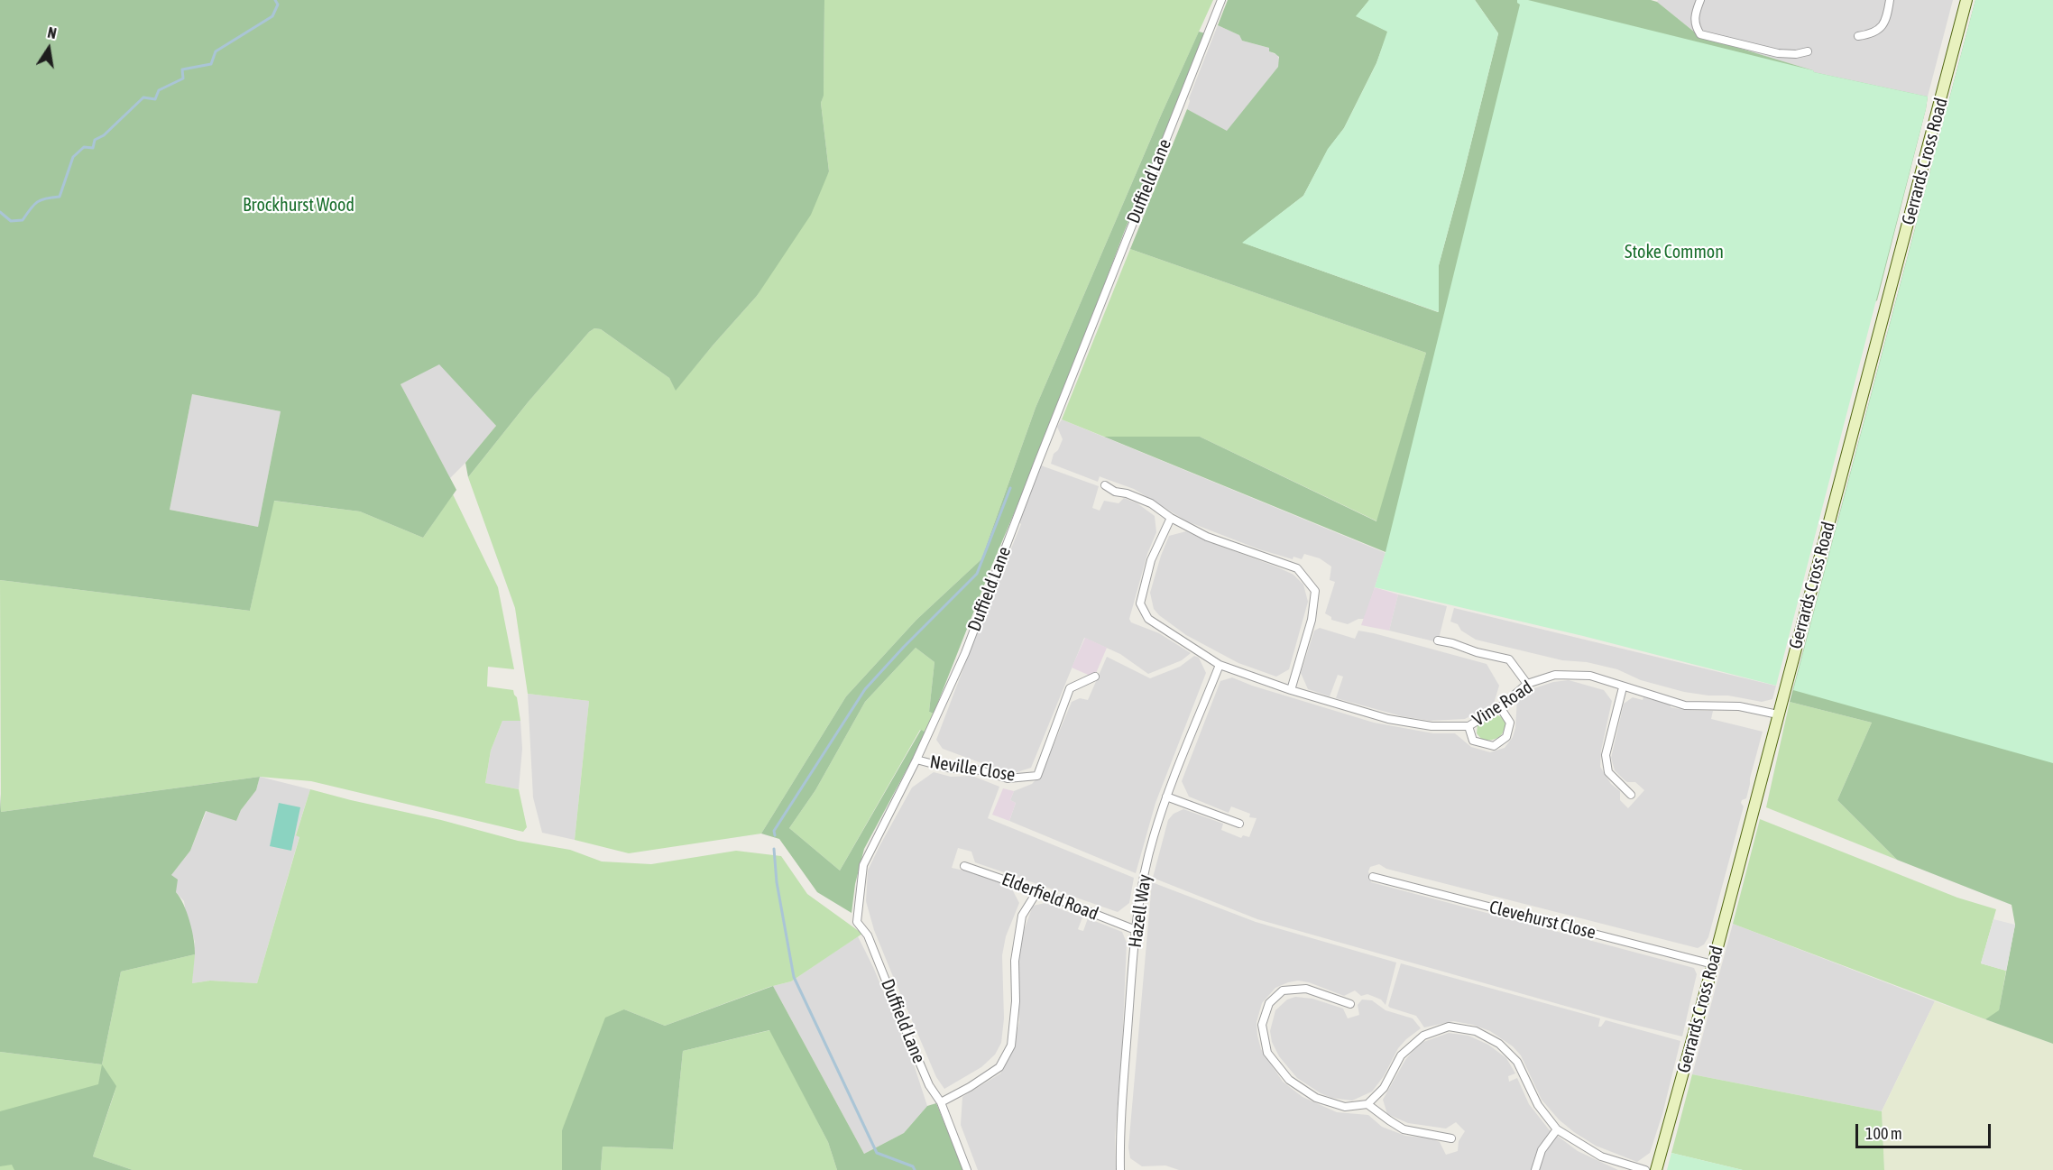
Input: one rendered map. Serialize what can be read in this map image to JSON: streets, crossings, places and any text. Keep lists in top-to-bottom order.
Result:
{
  "streets": {
    "main road": ["Gerrards Cross Road"],
    "street": [
      "Duffield Lane",
      "Vine Road",
      "Neville Close",
      "Elderfield Road",
      "Hazell Way",
      "Clevehurst Close"
    ]
  },
  "crossings": [
    ["Gerrards Cross Road", "Vine Road"],
    ["Gerrards Cross Road", "Clevehurst Close"],
    ["Duffield Lane", "Neville Close"],
    ["Vine Road", "Hazell Way"],
    ["Elderfield Road", "Hazell Way"]
  ],
  "parks": ["Brockhurst Wood", "Stoke Common"],
  "scale_bar": "100 m",
  "north": "top"
}
